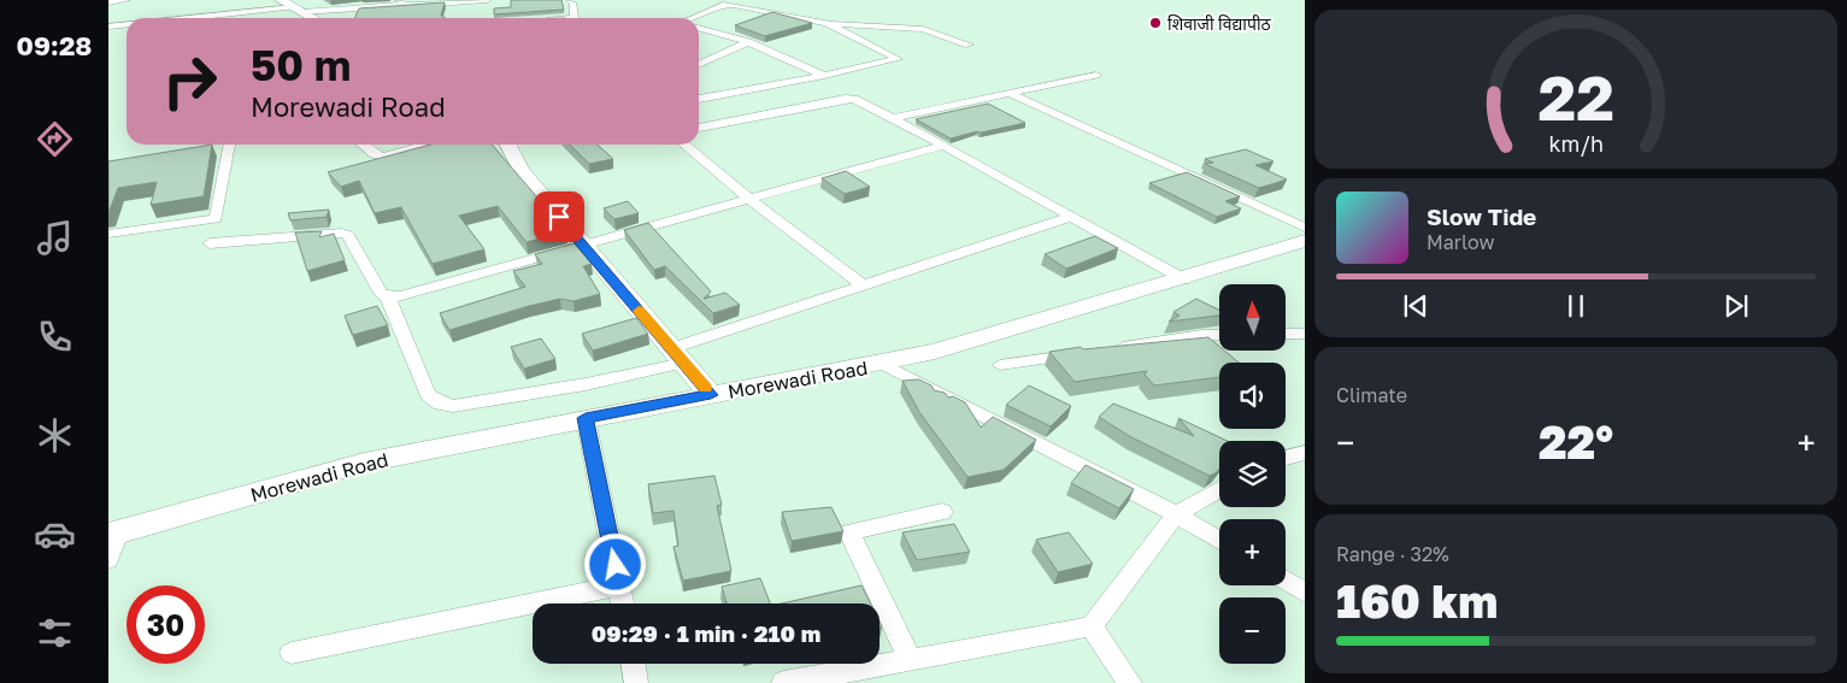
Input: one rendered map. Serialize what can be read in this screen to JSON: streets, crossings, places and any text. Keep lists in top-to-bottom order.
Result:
{
  "streets": {
    "main road": ["Morewadi Road"]
  },
  "places": ["शिवाजी विद्यापीठ"],
  "north": "top",
  "page": {
    "tabs": "09:28",
    "turn": ["50 m", "Morewadi Road"],
    "song": ["Slow Tide", "Marlow"],
    "map_buttons": ["+", "−"],
    "tile": [
      "Climate",
      ["Range · 32%", "160 km"]
    ],
    "heat": ["−", "22°", "+"],
    "limit": "30",
    "trip": "09:29 · 1 min · 210 m",
    "gauge": ["22", "km/h"]
  }
}
